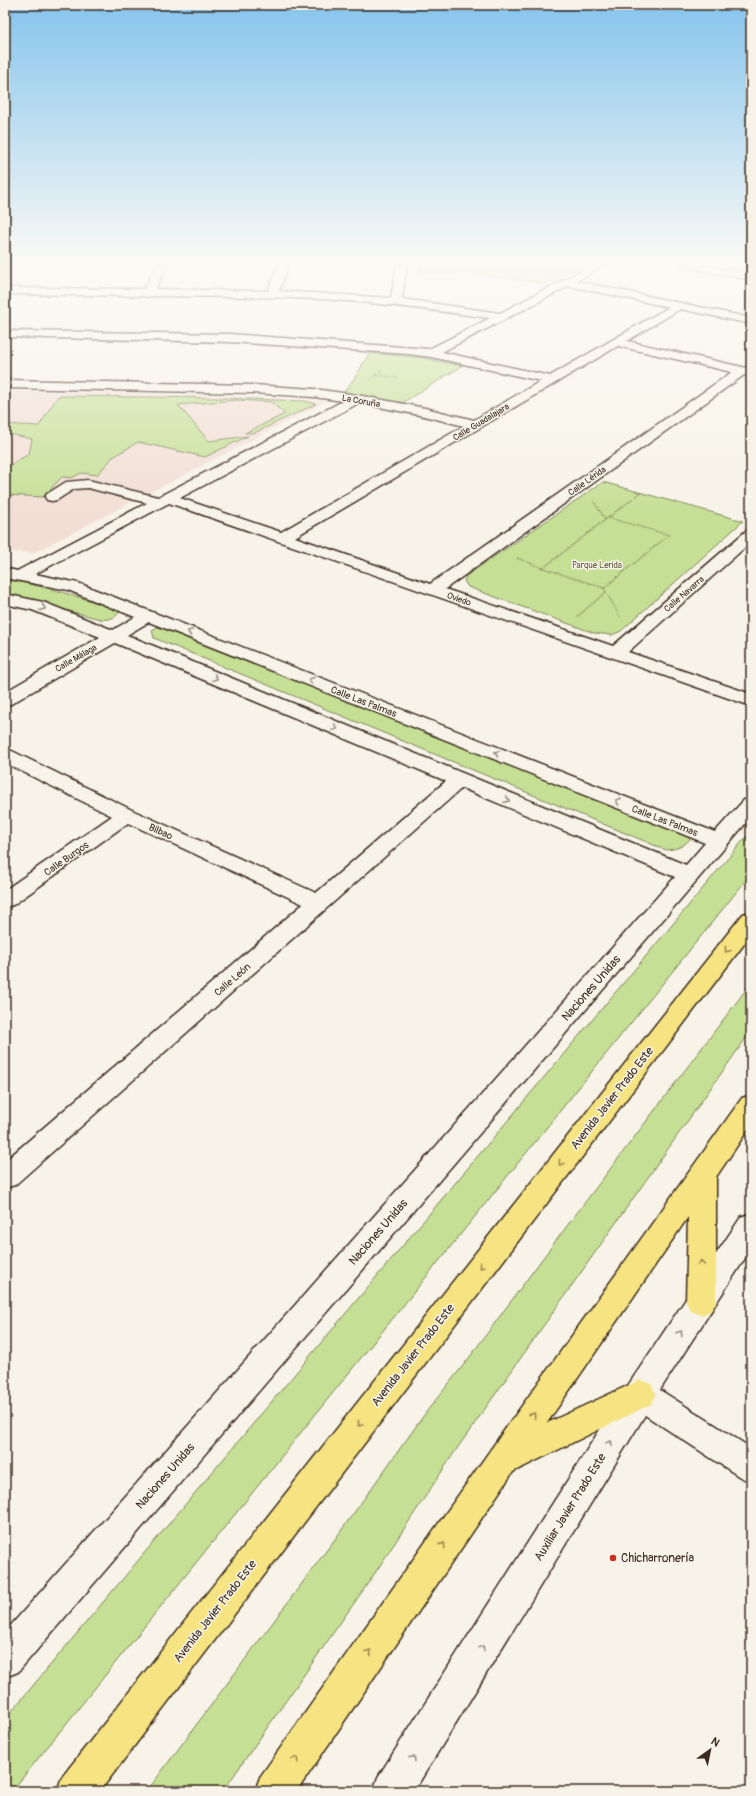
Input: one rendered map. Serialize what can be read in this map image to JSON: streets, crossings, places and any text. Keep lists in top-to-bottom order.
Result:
{
  "streets": {
    "main road": ["Avenida Javier Prado Este"],
    "street": [
      "La Coruña",
      "Calle Guadalajara",
      "Calle Lérida",
      "Calle Navarra",
      "Oviedo",
      "Calle Málaga",
      "Calle Las Palmas",
      "Bilbao",
      "Calle Burgos",
      "Calle León",
      "Naciones Unidas",
      "Auxiliar Javier Prado Este"
    ]
  },
  "crossings": [
    ["La Coruña", "Calle Guadalajara"],
    ["Calle Guadalajara", "Oviedo"],
    ["Calle Lérida", "Oviedo"],
    ["Calle Navarra", "Oviedo"],
    ["Calle Málaga", "Calle Las Palmas"],
    ["Calle Las Palmas", "Naciones Unidas"],
    ["Bilbao", "Calle Burgos"],
    ["Bilbao", "Calle León"]
  ],
  "one_way": ["Auxiliar Javier Prado Este"],
  "parks": ["Parque Lerida"],
  "places": ["Chicharronería"],
  "north": "top right"
}
